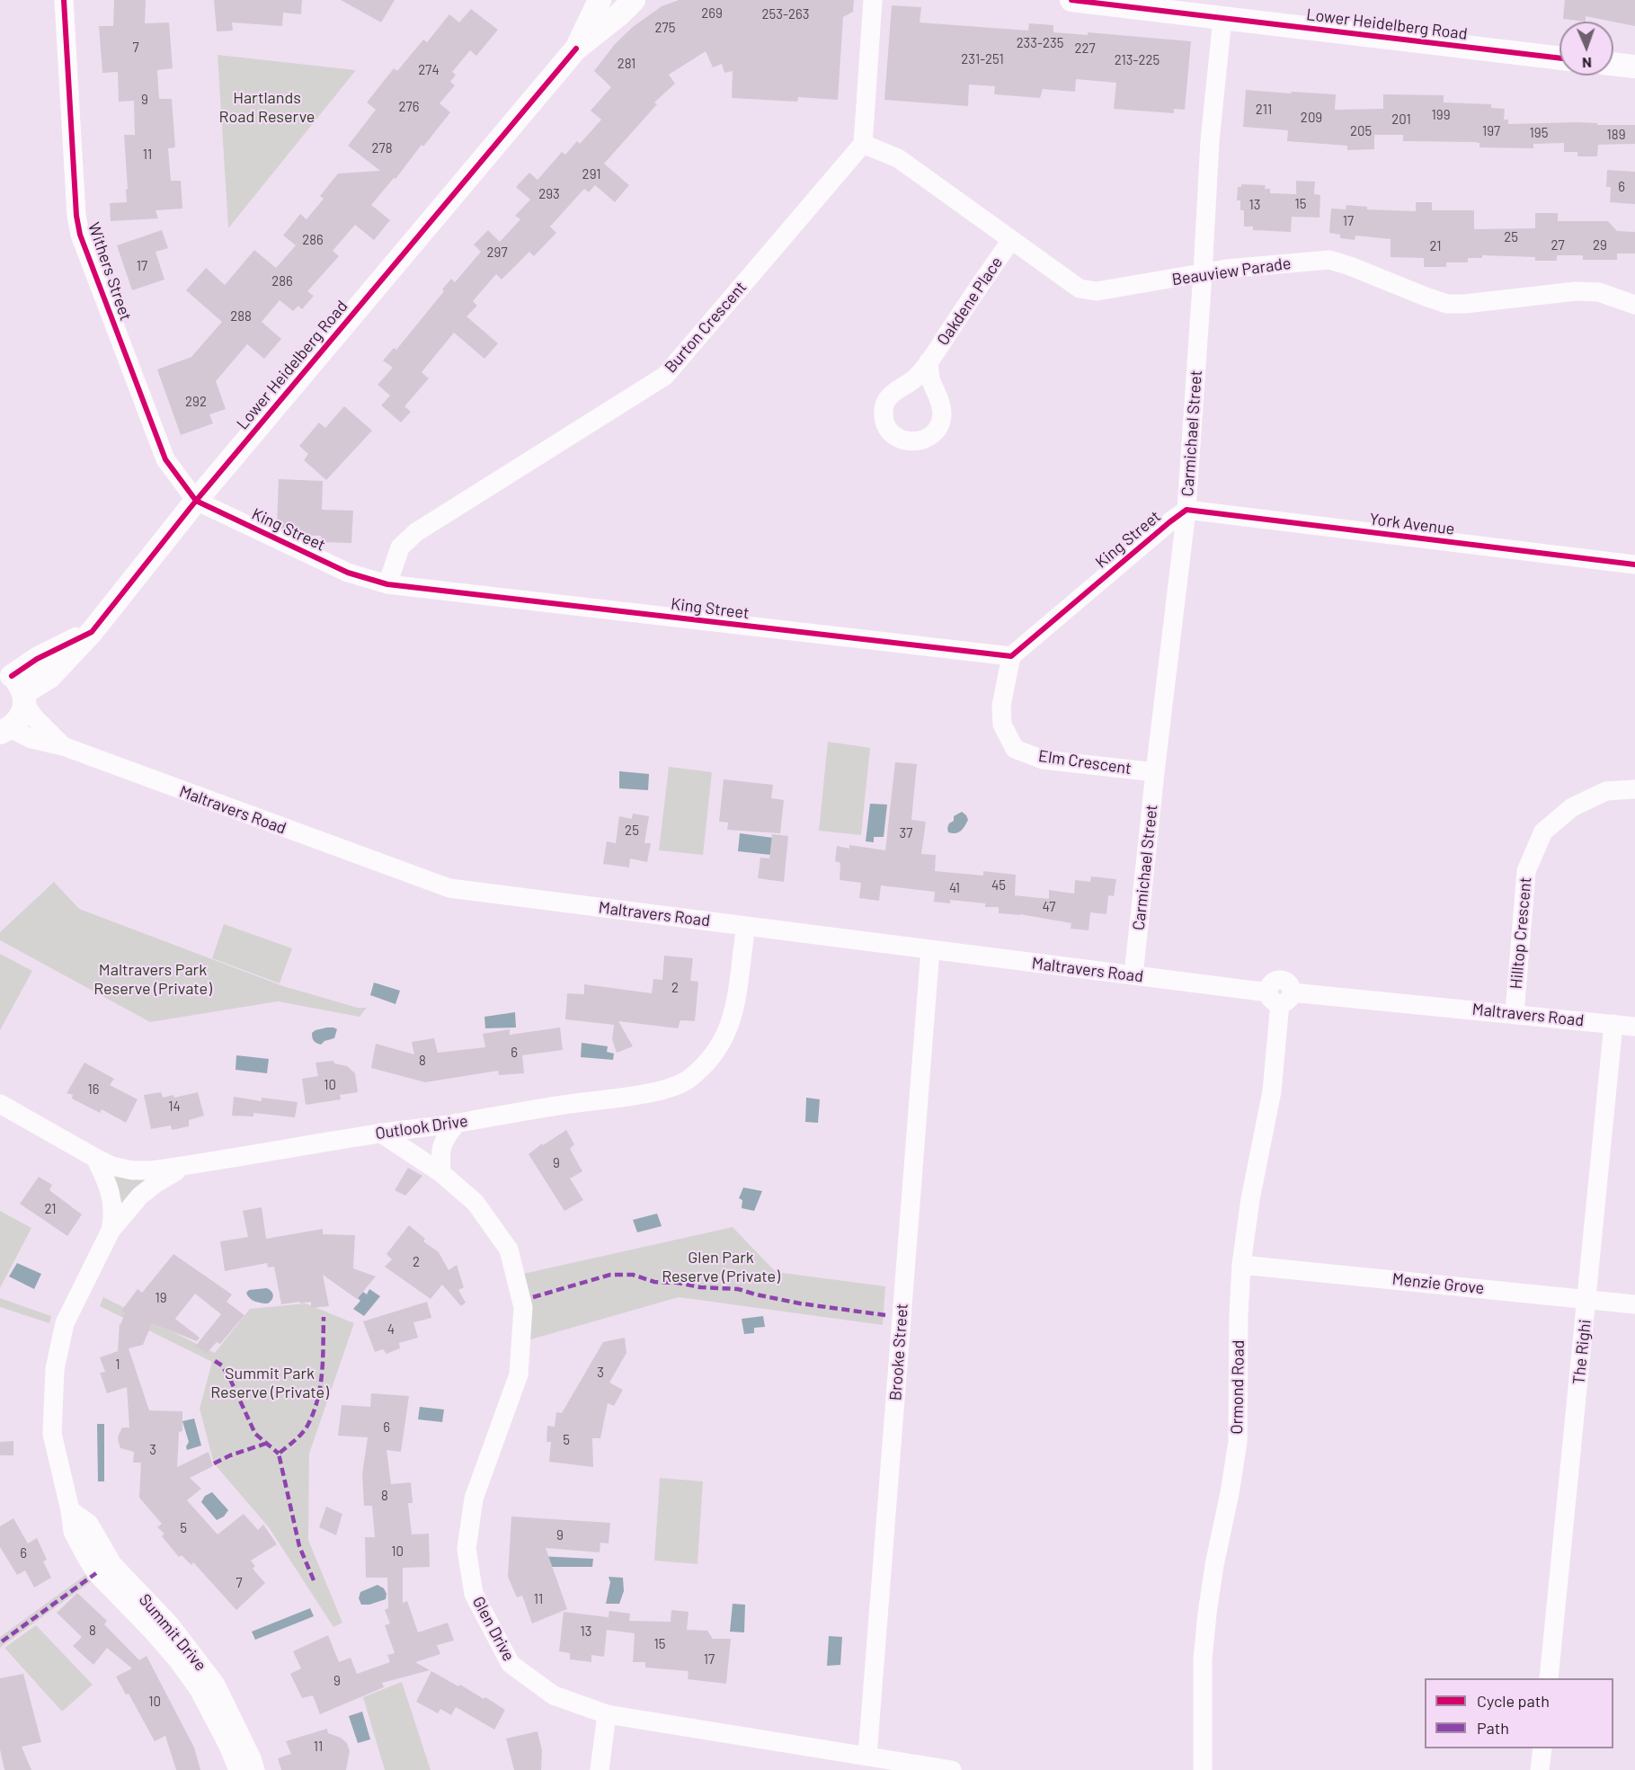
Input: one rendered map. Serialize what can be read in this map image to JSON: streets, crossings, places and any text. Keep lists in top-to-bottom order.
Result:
{
  "streets": {
    "main road": ["Lower Heidelberg Road"],
    "street": [
      "Withers Street",
      "Beauview Parade",
      "Oakdene Place",
      "Burton Crescent",
      "Carmichael Street",
      "York Avenue",
      "King Street",
      "Elm Crescent",
      "Maltravers Road",
      "Hilltop Crescent",
      "Outlook Drive",
      "Menzie Grove",
      "Brooke Street",
      "The Righi",
      "Ormond Road",
      "Glen Drive",
      "Summit Drive"
    ]
  },
  "crossings": [
    ["Lower Heidelberg Road", "Withers Street"],
    ["Lower Heidelberg Road", "Carmichael Street"],
    ["Lower Heidelberg Road", "King Street"],
    ["Lower Heidelberg Road", "Maltravers Road"],
    ["Withers Street", "King Street"],
    ["Beauview Parade", "Oakdene Place"],
    ["Beauview Parade", "Burton Crescent"],
    ["Beauview Parade", "Carmichael Street"],
    ["Burton Crescent", "King Street"],
    ["Carmichael Street", "York Avenue"],
    ["Carmichael Street", "King Street"],
    ["Carmichael Street", "Elm Crescent"],
    ["Carmichael Street", "Maltravers Road"],
    ["York Avenue", "King Street"],
    ["King Street", "Elm Crescent"],
    ["Maltravers Road", "Hilltop Crescent"],
    ["Maltravers Road", "Outlook Drive"],
    ["Maltravers Road", "Brooke Street"],
    ["Maltravers Road", "The Righi"],
    ["Maltravers Road", "Ormond Road"],
    ["Outlook Drive", "Glen Drive"],
    ["Outlook Drive", "Summit Drive"],
    ["Menzie Grove", "The Righi"],
    ["Menzie Grove", "Ormond Road"],
    ["Brooke Street", "Glen Drive"]
  ],
  "parks": [
    "Hartlands Road Reserve",
    "Maltravers Park Reserve (Private)",
    "Glen Park Reserve (Private)",
    "Summit Park Reserve (Private)"
  ],
  "house_numbers": [
    "269",
    "253-263",
    "275",
    "233-235",
    "7",
    "227",
    "231-251",
    "213-225",
    "281",
    "274",
    "9",
    "276",
    "211",
    "199",
    "209",
    "201",
    "205",
    "197",
    "195",
    "189",
    "278",
    "11",
    "291",
    "6",
    "293",
    "15",
    "13",
    "17",
    "25",
    "286",
    "27",
    "29",
    "21",
    "297",
    "17",
    "286",
    "288",
    "292",
    "25",
    "37",
    "45",
    "41",
    "47",
    "2",
    "6",
    "8",
    "10",
    "16",
    "14",
    "9",
    "21",
    "2",
    "19",
    "4",
    "1",
    "3",
    "6",
    "5",
    "3",
    "8",
    "5",
    "9",
    "10",
    "6",
    "7",
    "11",
    "8",
    "13",
    "15",
    "17",
    "9",
    "10",
    "11"
  ],
  "legend": ["Cycle path", "Path"],
  "north": "bottom"
}
